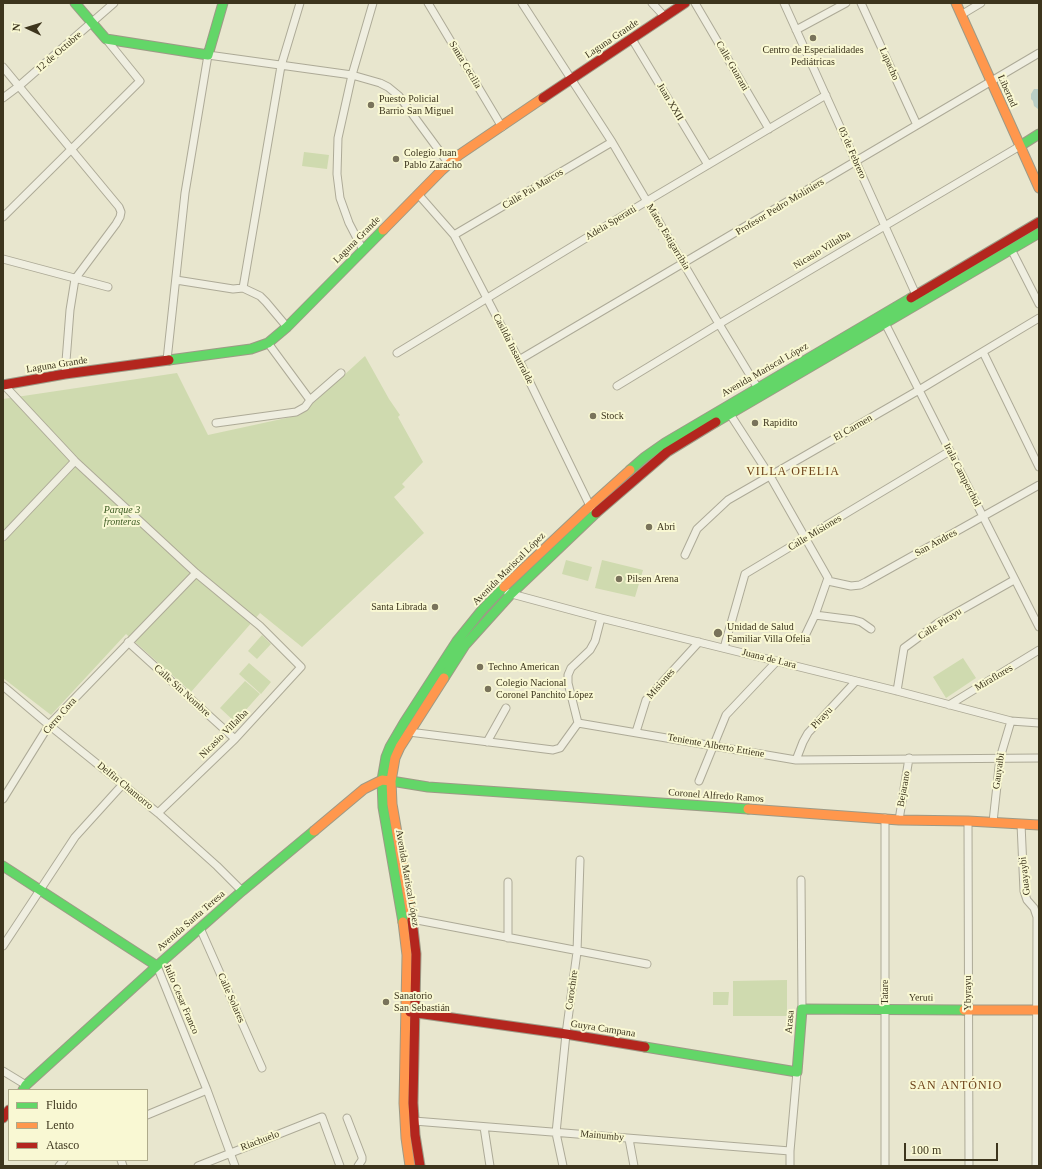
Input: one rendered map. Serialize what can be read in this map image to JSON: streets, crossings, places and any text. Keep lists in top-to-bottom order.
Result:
{
  "streets": {
    "main road": [
      "Laguna Grande",
      "Libertad",
      "Nicasio Villalba",
      "Avenida Mariscal López",
      "Coronel Alfredo Ramos",
      "Avenida Santa Teresa",
      "Yeruti",
      "Julio Cesar Franco",
      "Arasa",
      "Guyra Campana"
    ],
    "street": [
      "12 de Octubre",
      "Lapacho",
      "Santa Cecilia",
      "Calle Guarani",
      "Juan XXII",
      "03 de Febrero",
      "Calle Pai Marcos",
      "Profesor Pedro Moliniers",
      "Adela Speratti",
      "Mateo Estigarribia",
      "Casilda Insaurralde",
      "El Carmen",
      "Irala Camperchol",
      "Calle Misiones",
      "San Andres",
      "Calle Pirayu",
      "Juana de Lara",
      "Miraflores",
      "Misiones",
      "Calle Sin Nombre",
      "Cerro Cora",
      "Pirayu",
      "Teniente Alberto Ettiene",
      "Gauyaibi",
      "Delfin Chamorro",
      "Bejarano",
      "Guayaybi",
      "Corochire",
      "Tatare",
      "Ybyrayu",
      "Calle Solares",
      "Mainumby",
      "Riachuelo"
    ]
  },
  "crossings": [
    ["Laguna Grande", "Santa Cecilia"],
    ["Laguna Grande", "Juan XXII"],
    ["Laguna Grande", "Mateo Estigarribia"],
    ["Laguna Grande", "Casilda Insaurralde"],
    ["Lapacho", "Profesor Pedro Moliniers"],
    ["Calle Guarani", "Adela Speratti"],
    ["Libertad", "Profesor Pedro Moliniers"],
    ["Libertad", "Nicasio Villalba"],
    ["Juan XXII", "Adela Speratti"],
    ["03 de Febrero", "Profesor Pedro Moliniers"],
    ["03 de Febrero", "Adela Speratti"],
    ["03 de Febrero", "Nicasio Villalba"],
    ["03 de Febrero", "Avenida Mariscal López"],
    ["Calle Pai Marcos", "Mateo Estigarribia"],
    ["Calle Pai Marcos", "Casilda Insaurralde"],
    ["Profesor Pedro Moliniers", "Mateo Estigarribia"],
    ["Profesor Pedro Moliniers", "Casilda Insaurralde"],
    ["Adela Speratti", "Mateo Estigarribia"],
    ["Adela Speratti", "Casilda Insaurralde"],
    ["Mateo Estigarribia", "Nicasio Villalba"],
    ["Mateo Estigarribia", "Avenida Mariscal López"],
    ["Nicasio Villalba", "Calle Sin Nombre"],
    ["Nicasio Villalba", "Cerro Cora"],
    ["Nicasio Villalba", "Delfin Chamorro"],
    ["Casilda Insaurralde", "Avenida Mariscal López"],
    ["Avenida Mariscal López", "Irala Camperchol"],
    ["Avenida Mariscal López", "Juana de Lara"],
    ["Avenida Mariscal López", "Coronel Alfredo Ramos"],
    ["Avenida Mariscal López", "Avenida Santa Teresa"],
    ["Avenida Mariscal López", "Guyra Campana"],
    ["Avenida Mariscal López", "Mainumby"],
    ["El Carmen", "Irala Camperchol"],
    ["Irala Camperchol", "Calle Misiones"],
    ["Irala Camperchol", "San Andres"],
    ["Irala Camperchol", "Calle Pirayu"],
    ["Calle Misiones", "Juana de Lara"],
    ["Calle Pirayu", "Juana de Lara"],
    ["Juana de Lara", "Miraflores"],
    ["Juana de Lara", "Misiones"],
    ["Juana de Lara", "Pirayu"],
    ["Juana de Lara", "Gauyaibi"],
    ["Misiones", "Teniente Alberto Ettiene"],
    ["Calle Sin Nombre", "Cerro Cora"],
    ["Cerro Cora", "Delfin Chamorro"],
    ["Pirayu", "Teniente Alberto Ettiene"],
    ["Teniente Alberto Ettiene", "Gauyaibi"],
    ["Teniente Alberto Ettiene", "Bejarano"],
    ["Gauyaibi", "Coronel Alfredo Ramos"],
    ["Delfin Chamorro", "Avenida Santa Teresa"],
    ["Bejarano", "Coronel Alfredo Ramos"],
    ["Coronel Alfredo Ramos", "Guayaybi"],
    ["Coronel Alfredo Ramos", "Avenida Santa Teresa"],
    ["Coronel Alfredo Ramos", "Tatare"],
    ["Coronel Alfredo Ramos", "Ybyrayu"],
    ["Guayaybi", "Yeruti"],
    ["Avenida Santa Teresa", "Calle Solares"],
    ["Avenida Santa Teresa", "Julio Cesar Franco"],
    ["Corochire", "Guyra Campana"],
    ["Corochire", "Mainumby"],
    ["Tatare", "Yeruti"],
    ["Ybyrayu", "Yeruti"],
    ["Yeruti", "Arasa"],
    ["Julio Cesar Franco", "Riachuelo"],
    ["Arasa", "Guyra Campana"],
    ["Arasa", "Mainumby"]
  ],
  "districts": ["VILLA OFELIA", "SAN ANTÓNIO"],
  "parks": ["Parque 3 fronteras"],
  "places": [
    "Centro de Especialidades Pediátricas",
    "Puesto Policial Barrio San Miguel",
    "Colegio Juan Pablo Zaracho",
    "Stock",
    "Rapidito",
    "Abri",
    "Pilsen Arena",
    "Santa Librada",
    "Unidad de Salud Familiar Villa Ofelia",
    "Techno American",
    "Colegio Nacional Coronel Panchito López",
    "Sanatorio San Sebastián"
  ],
  "legend": ["Fluido", "Lento", "Atasco"],
  "scale_bar": "100 m",
  "north": "left"
}
